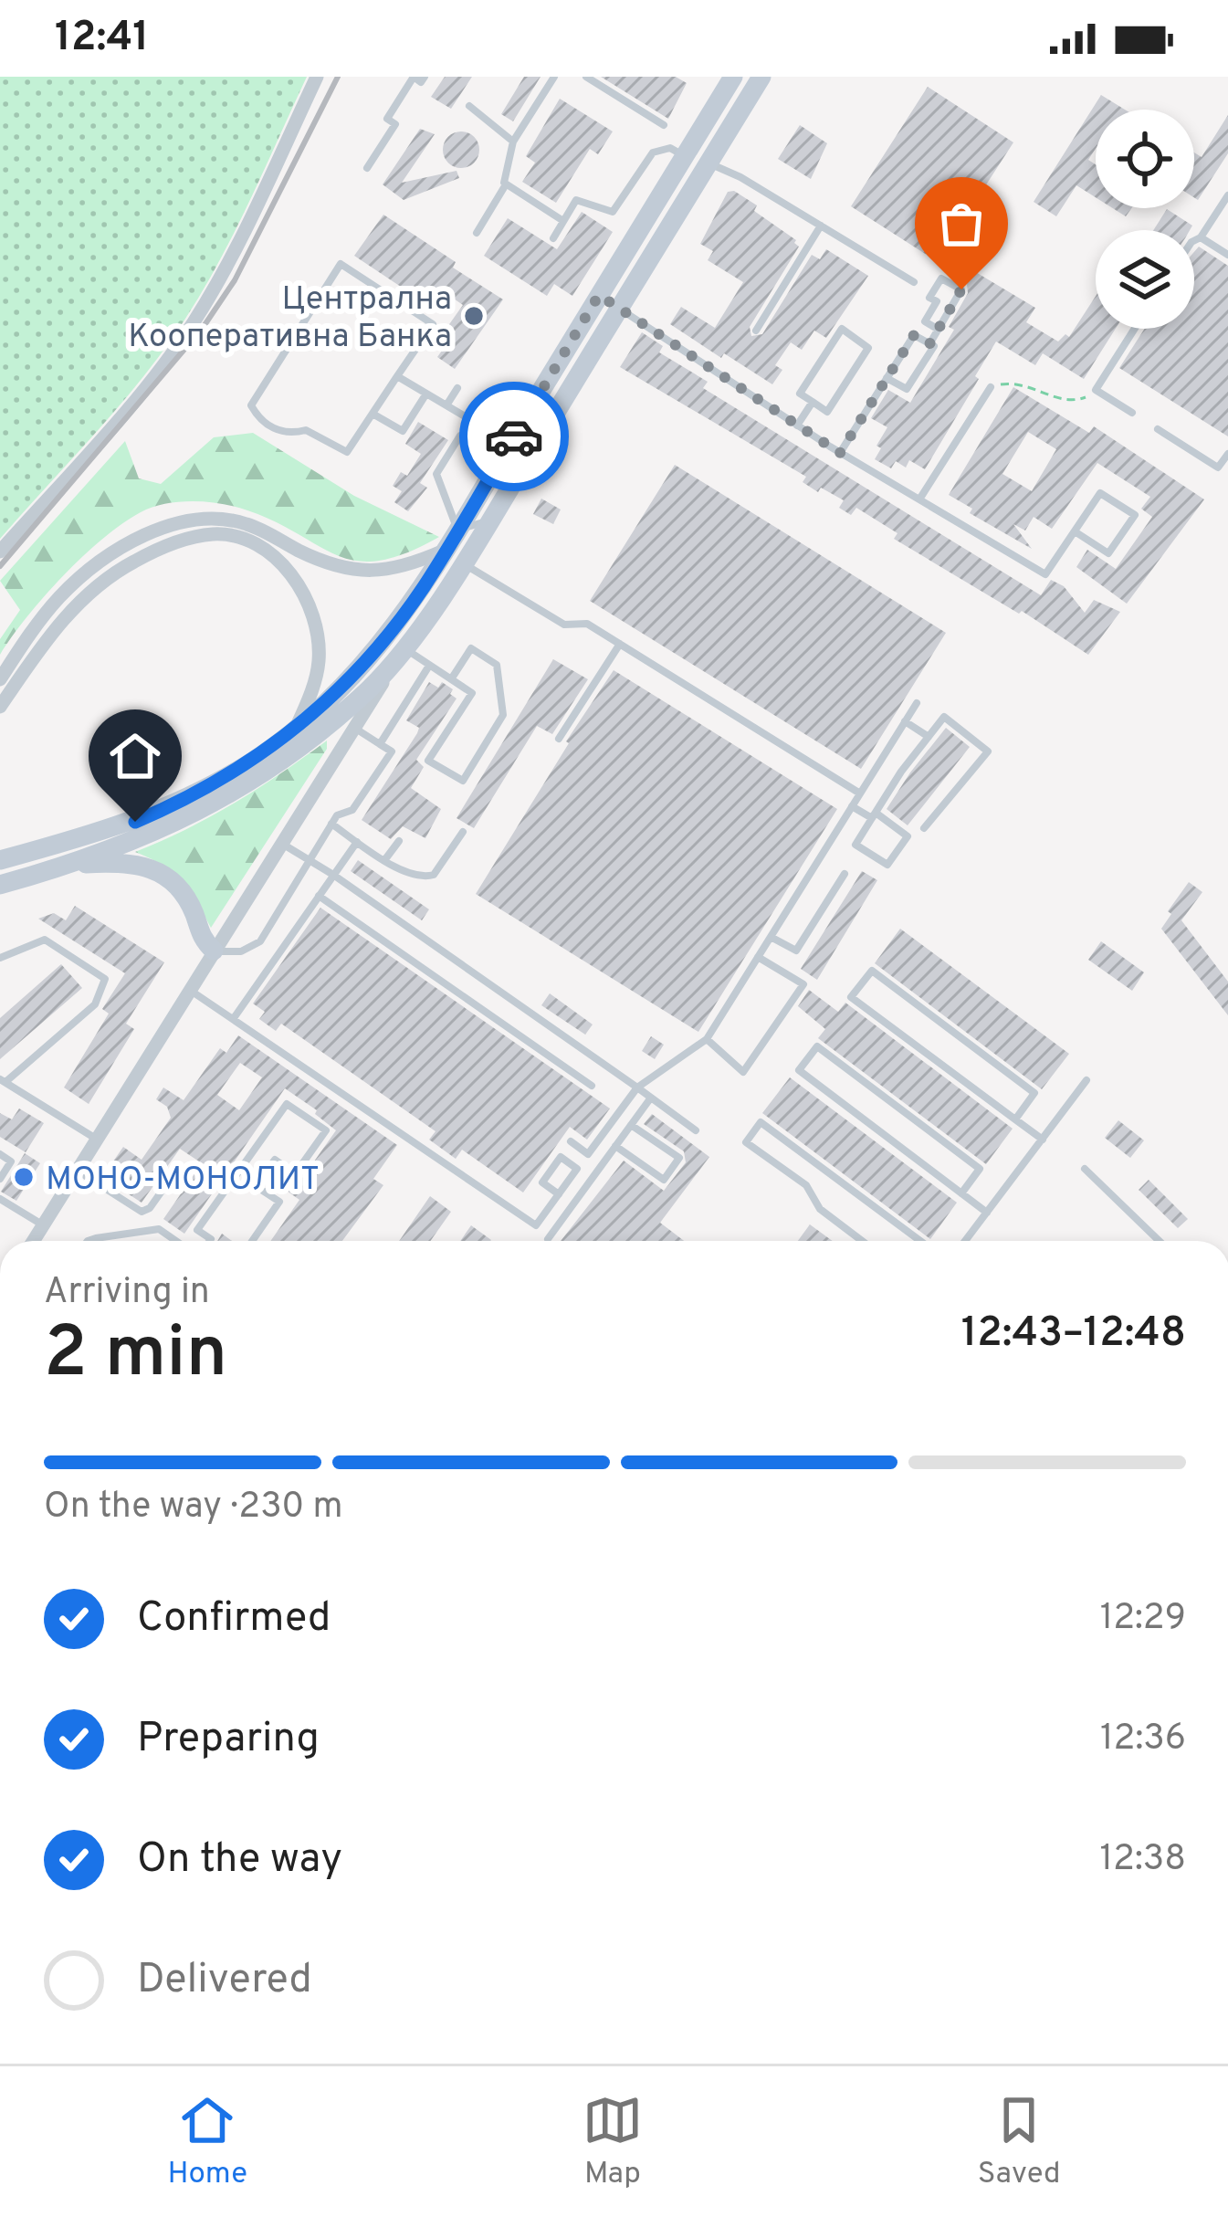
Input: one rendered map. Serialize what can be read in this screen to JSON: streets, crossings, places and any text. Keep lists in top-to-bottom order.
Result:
{
  "places": ["Централна Кооперативна Банка", "МОНО-МОНОЛИТ"],
  "page": {
    "status": "12:41",
    "heading": ["2 min", "Arriving in", "12:43–12:48"],
    "bar": "On the way · 230 m",
    "list": [
      ["Confirmed", "12:29"],
      ["Preparing", "12:36"],
      ["On the way", "12:38"],
      "Delivered"
    ],
    "tabs": ["Home", "Map", "Saved"]
  }
}
